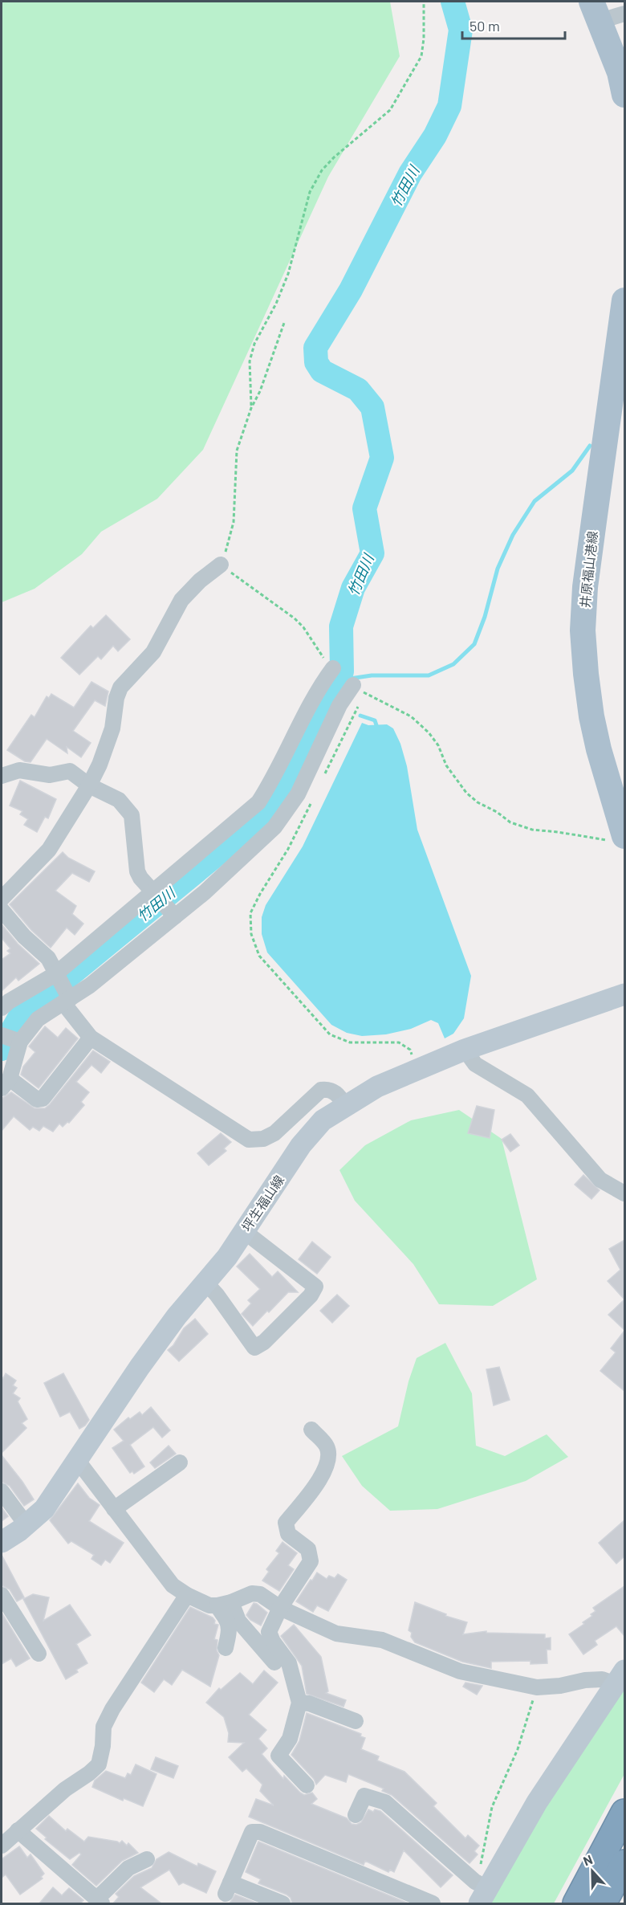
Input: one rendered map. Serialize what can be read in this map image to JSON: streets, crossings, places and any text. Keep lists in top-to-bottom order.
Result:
{
  "streets": {
    "main road": ["井原福山港線", "坪生福山線"]
  },
  "water": ["竹田川"],
  "scale_bar": "50 m",
  "north": "top"
}
